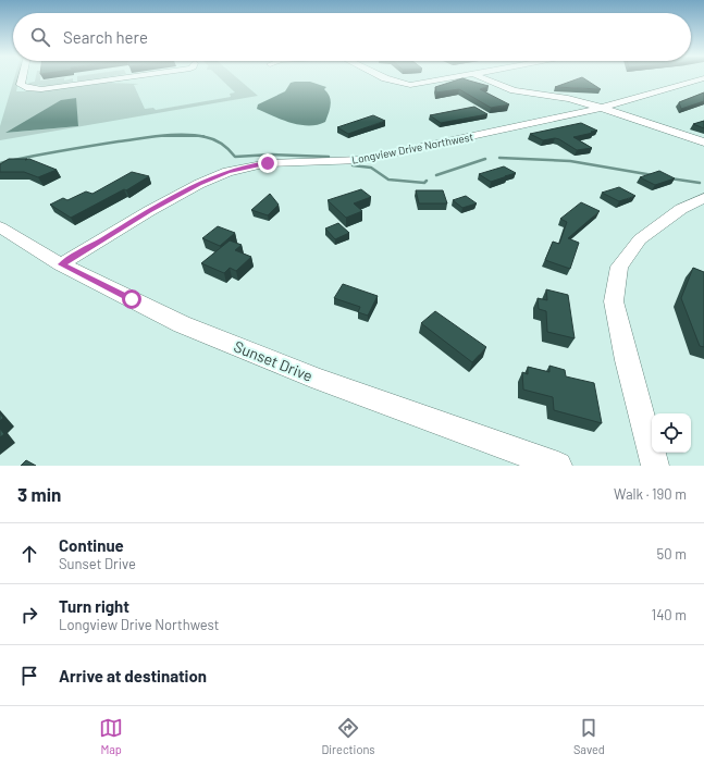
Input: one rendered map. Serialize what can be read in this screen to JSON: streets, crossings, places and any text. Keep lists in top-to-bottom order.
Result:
{
  "streets": {
    "street": ["Longview Drive Northwest", "Sunset Drive"]
  },
  "crossings": [
    ["Longview Drive Northwest", "Sunset Drive"]
  ],
  "page": {
    "search": "Search here",
    "heading": ["3 min", "Walk · 190 m"],
    "list": [
      ["Continue", "Sunset Drive", "50 m"],
      ["Turn right", "Longview Drive Northwest", "140 m"],
      "Arrive at destination"
    ],
    "nav": ["Map", "Directions", "Saved"]
  }
}
